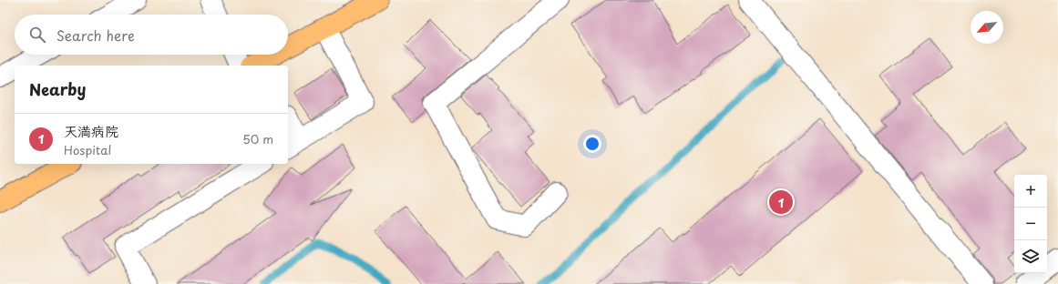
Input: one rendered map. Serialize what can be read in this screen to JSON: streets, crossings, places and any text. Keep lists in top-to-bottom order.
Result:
{
  "north": "bottom left",
  "page": {
    "search": "Search here",
    "heading": "Nearby",
    "list": [
      {
        "mark": "1",
        "name": "天満病院",
        "note": "Hospital",
        "value": "50 m"
      }
    ],
    "map_buttons": ["+", "−"],
    "pins": "1"
  }
}
